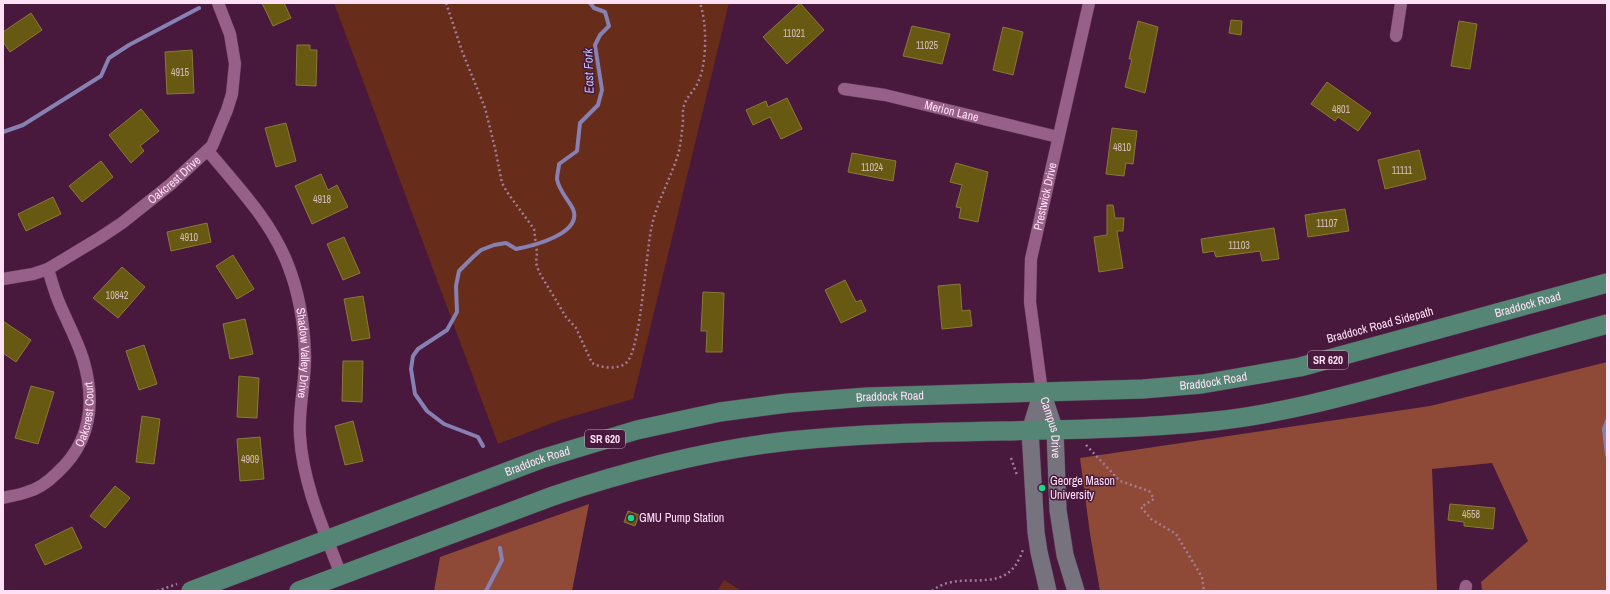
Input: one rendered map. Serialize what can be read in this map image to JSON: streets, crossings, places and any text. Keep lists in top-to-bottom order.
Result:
{
  "streets": {
    "main road": ["Braddock Road", "SR 620"],
    "street": [
      "Merion Lane",
      "Oakcrest Drive",
      "Prestwick Drive",
      "Shadow Valley Drive",
      "Oakcrest Court",
      "Campus Drive"
    ]
  },
  "crossings": [
    ["Merion Lane", "Prestwick Drive"],
    ["Oakcrest Drive", "Shadow Valley Drive"],
    ["Oakcrest Drive", "Oakcrest Court"],
    ["Prestwick Drive", "Braddock Road"],
    ["Prestwick Drive", "Campus Drive"],
    ["Braddock Road", "Shadow Valley Drive"],
    ["Braddock Road", "Campus Drive"]
  ],
  "water": ["East Fork"],
  "places": ["George Mason University", "GMU Pump Station"],
  "house_numbers": [
    "11021",
    "11025",
    "4915",
    "4801",
    "4810",
    "11024",
    "11111",
    "4918",
    "11107",
    "4910",
    "11103",
    "10842",
    "4909",
    "4558"
  ]
}
